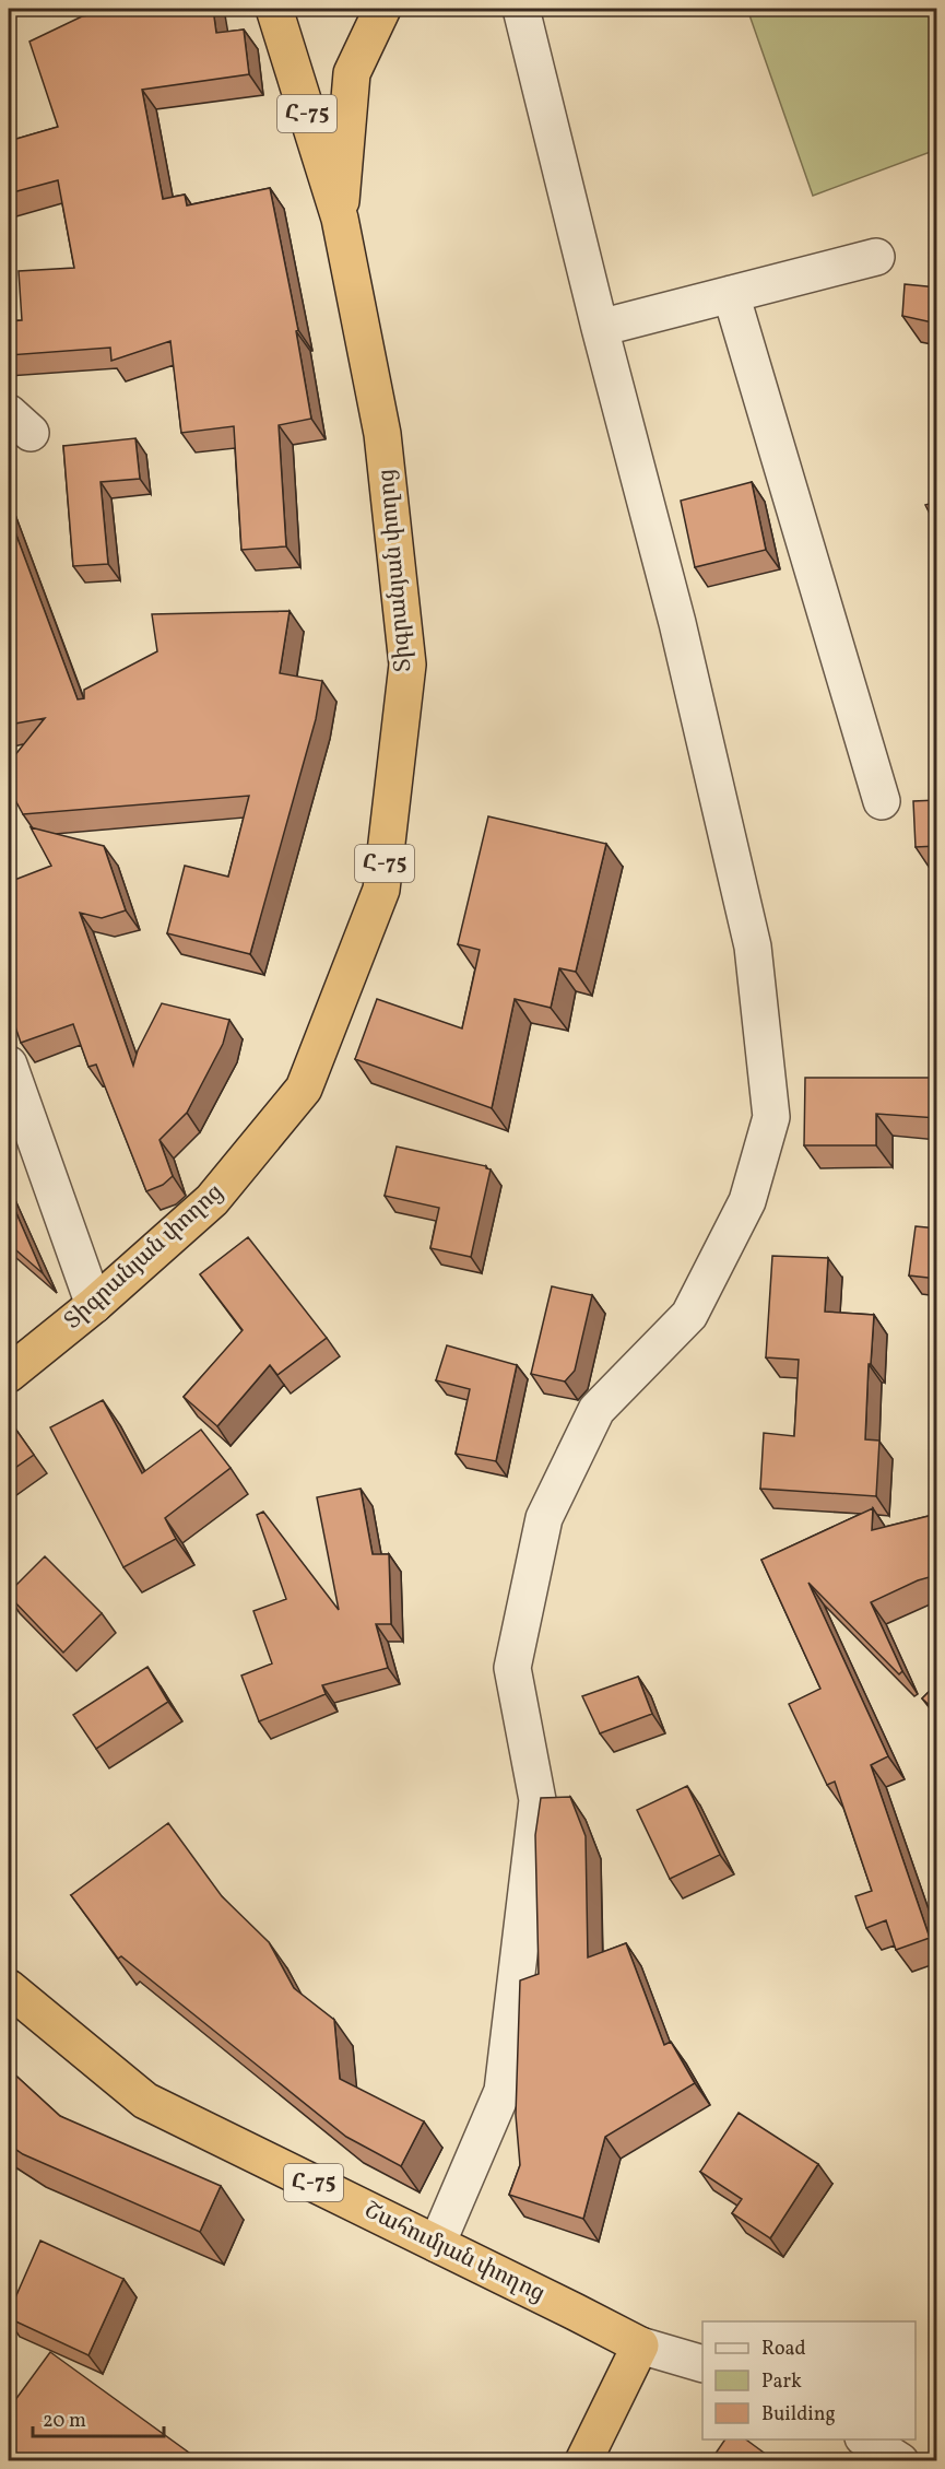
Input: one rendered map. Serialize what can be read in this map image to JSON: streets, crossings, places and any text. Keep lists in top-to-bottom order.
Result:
{
  "streets": {
    "highway": ["Հ-75", "Տիգրանյան փողոց", "Շահումյան փողոց"]
  },
  "legend": ["Road", "Park", "Building"],
  "scale_bar": "20 m"
}
